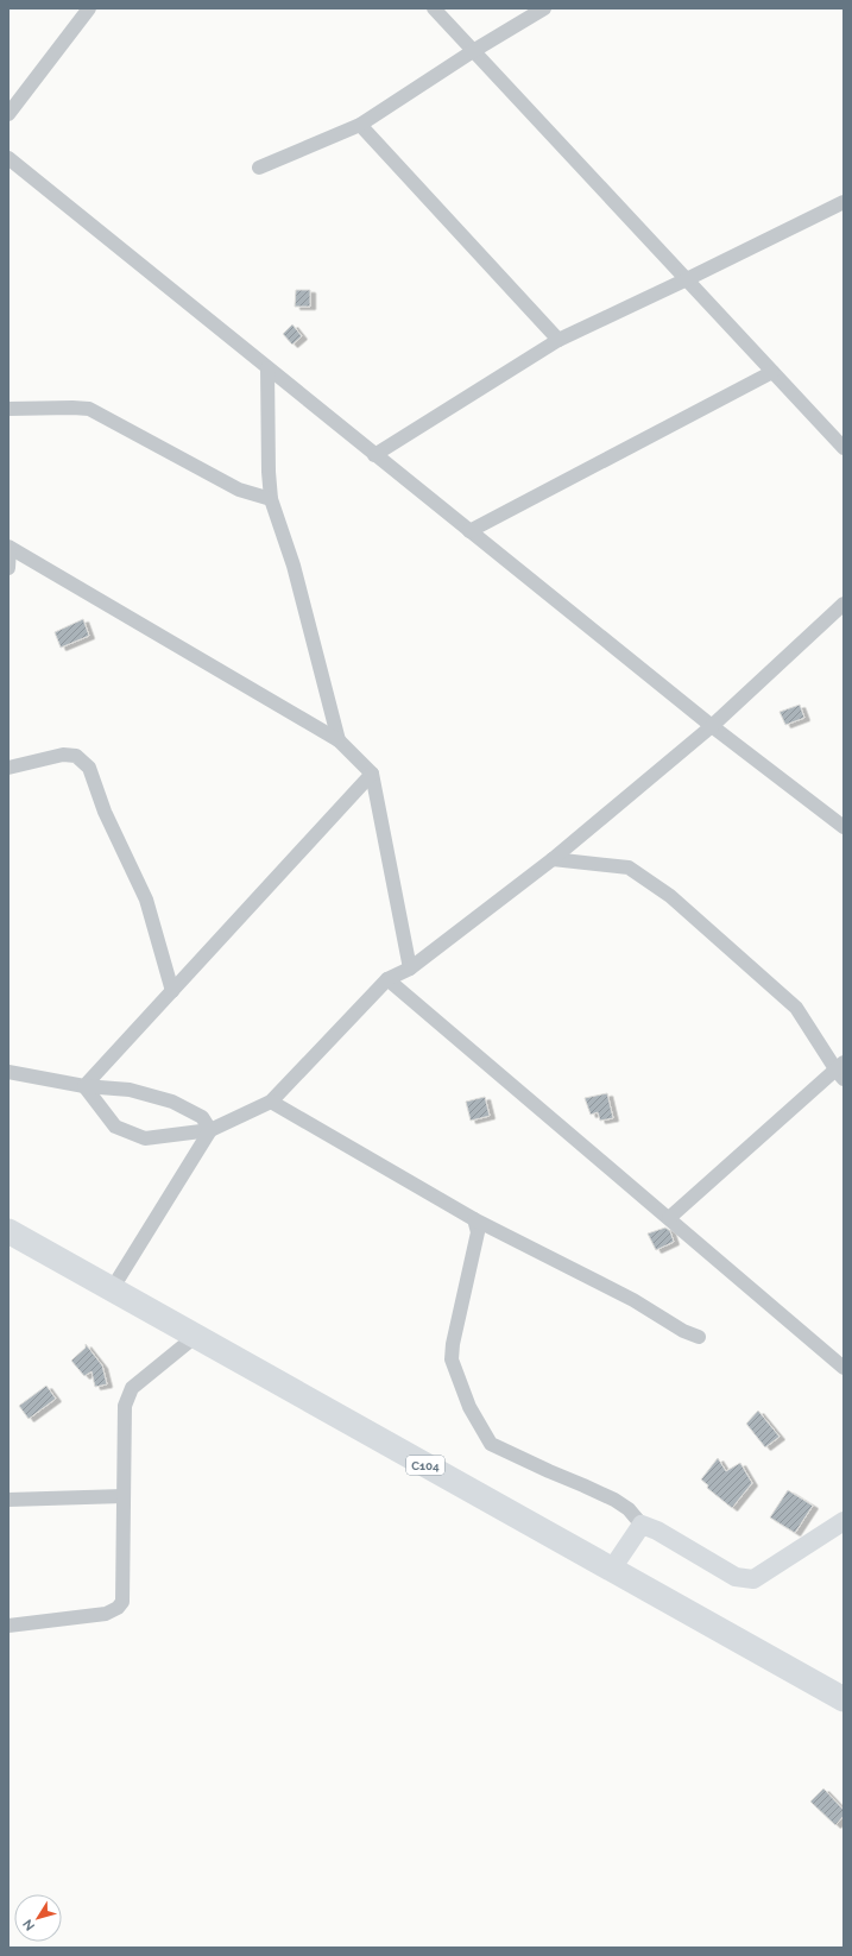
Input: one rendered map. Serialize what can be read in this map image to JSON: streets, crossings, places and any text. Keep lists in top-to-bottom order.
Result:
{
  "streets": {
    "highway": ["C104"]
  },
  "north": "bottom left"
}
